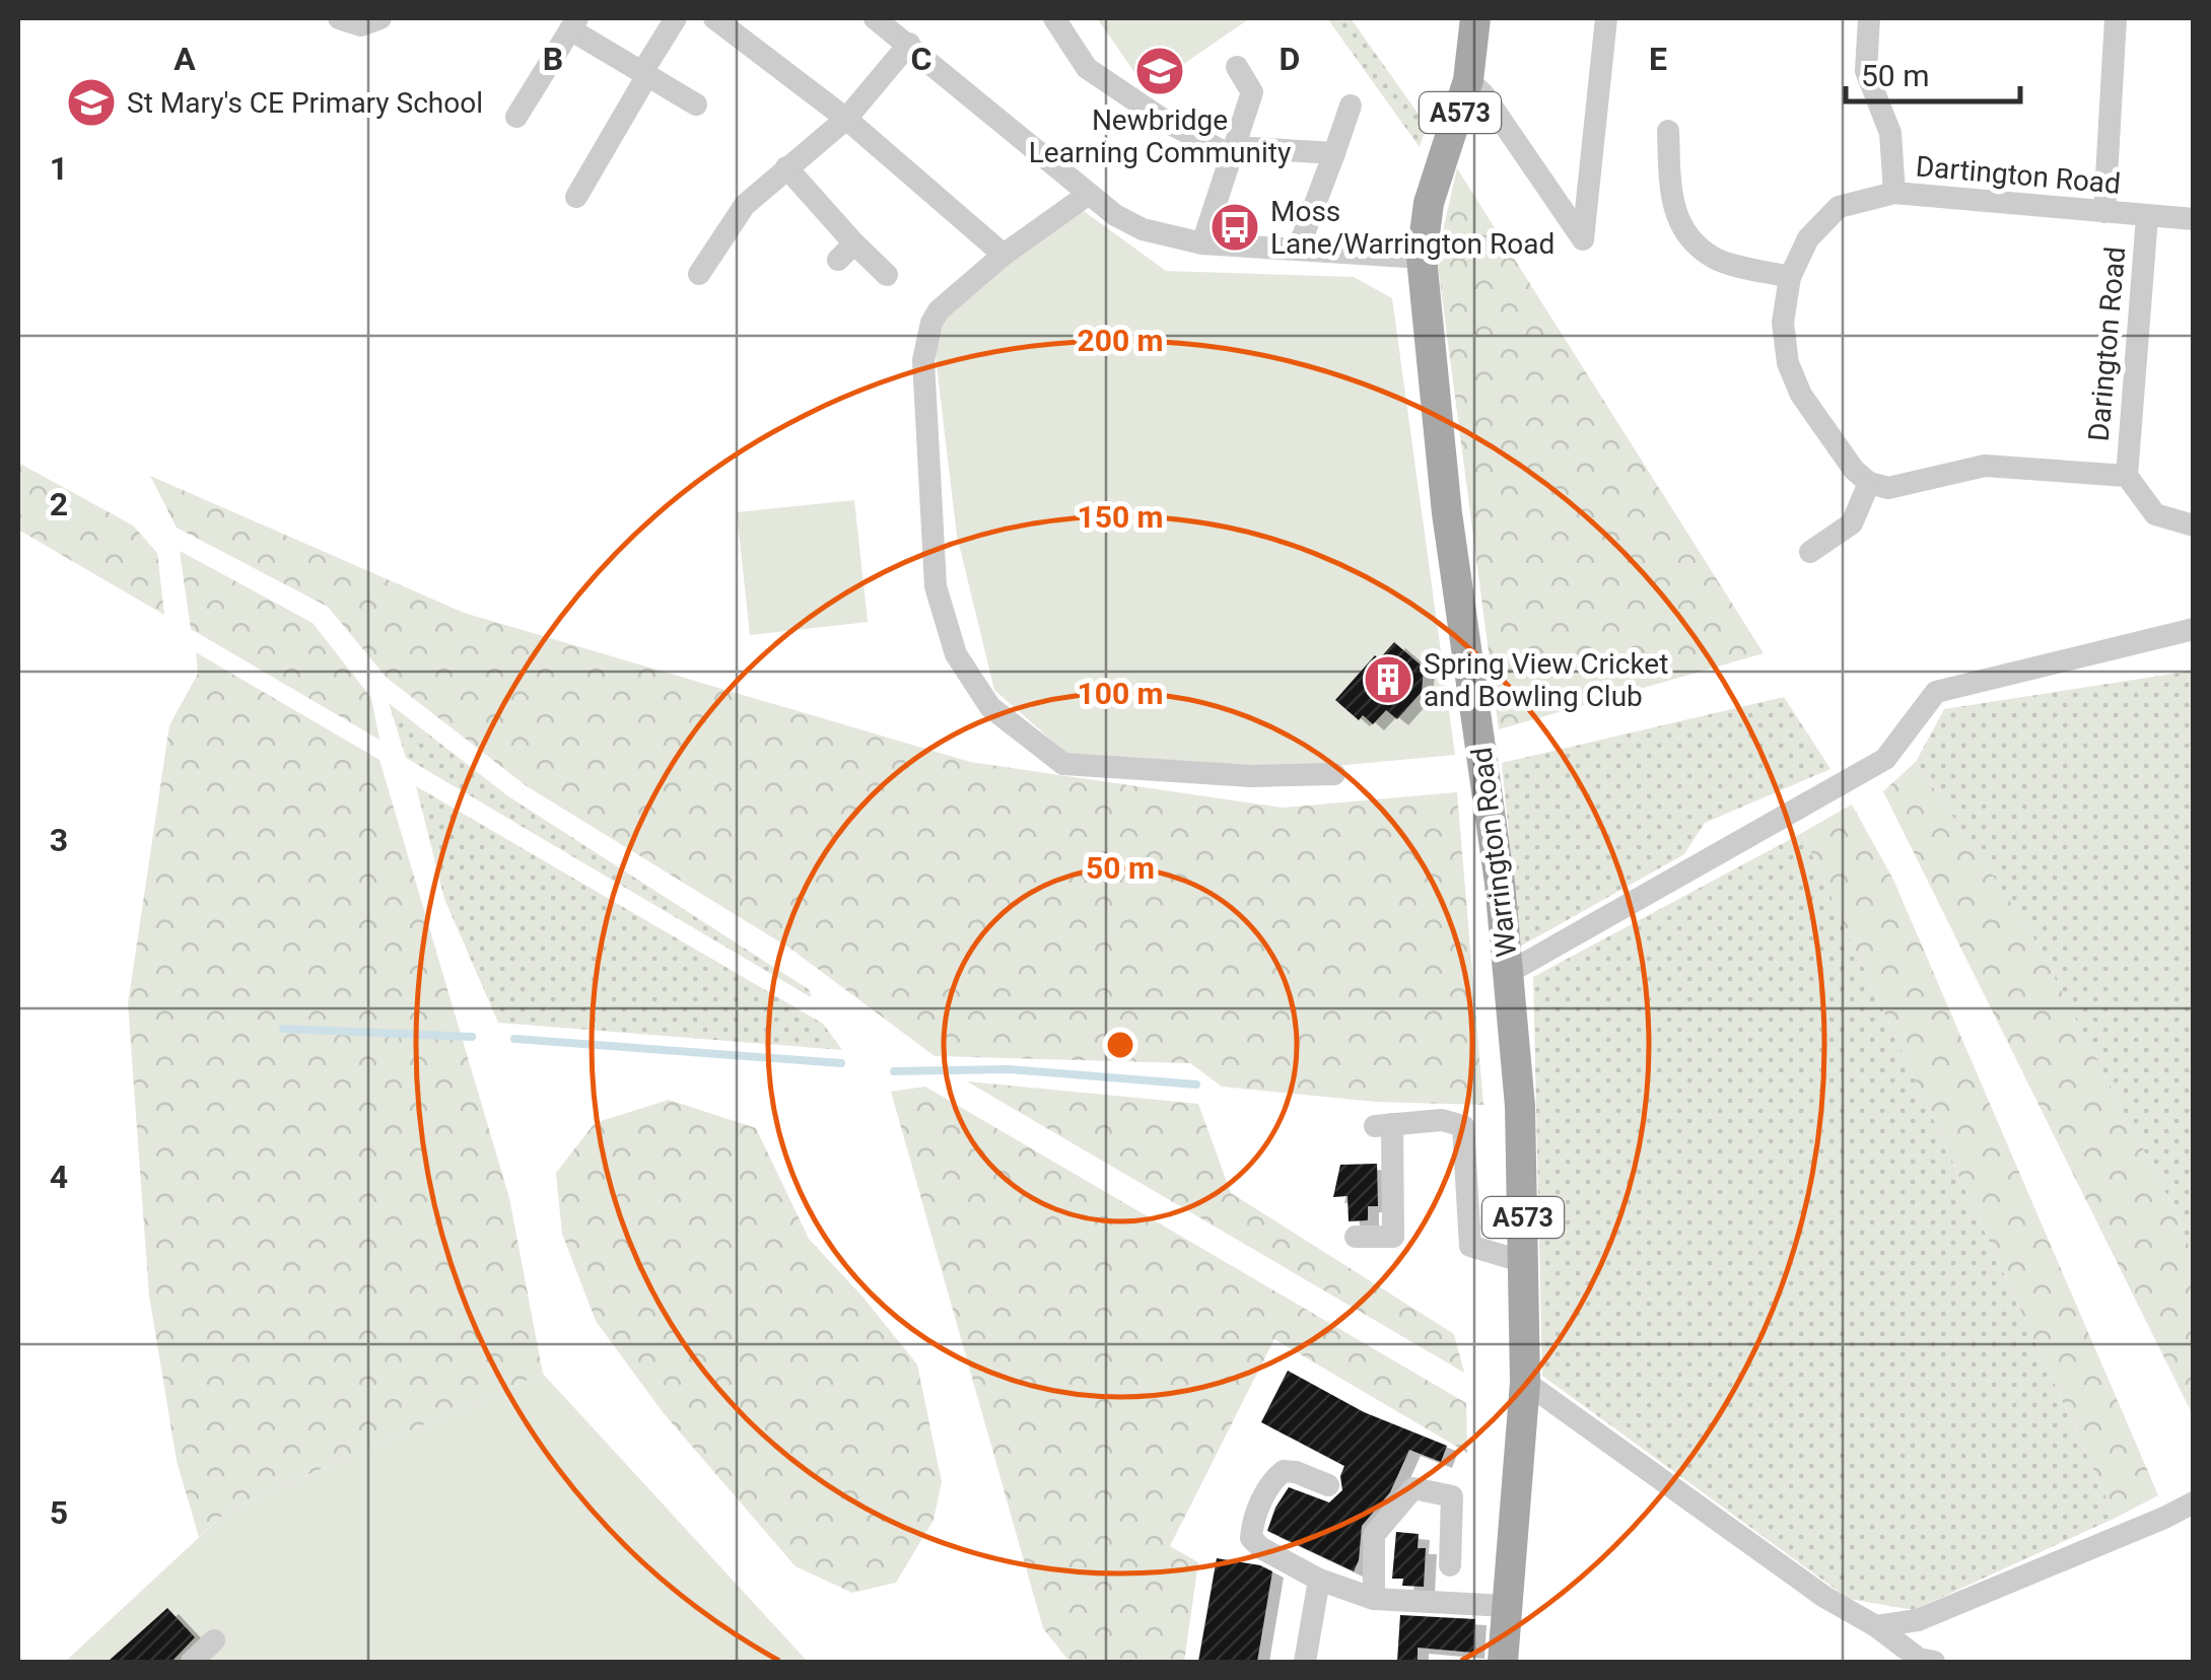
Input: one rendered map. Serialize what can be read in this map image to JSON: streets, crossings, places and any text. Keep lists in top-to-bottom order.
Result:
{
  "streets": {
    "main road": ["A573", "Warrington Road"],
    "street": ["Dartington Road", "Darington Road"]
  },
  "crossings": [
    ["A573", "Warrington Road"],
    ["Dartington Road", "Darington Road"]
  ],
  "places": {
    "school or university": ["Newbridge Learning Community", "St Mary's CE Primary School"],
    "bus stop": ["Moss Lane/Warrington Road"],
    "building": ["Spring View Cricket and Bowling Club"]
  },
  "scale_bar": "50 m",
  "grid": {
    "columns": [
      "A",
      "B",
      "C",
      "D",
      "E"
    ],
    "rows": [
      "1",
      "2",
      "3",
      "4",
      "5"
    ]
  },
  "rings": [
    "200 m",
    "150 m",
    "100 m",
    "50 m"
  ]
}
